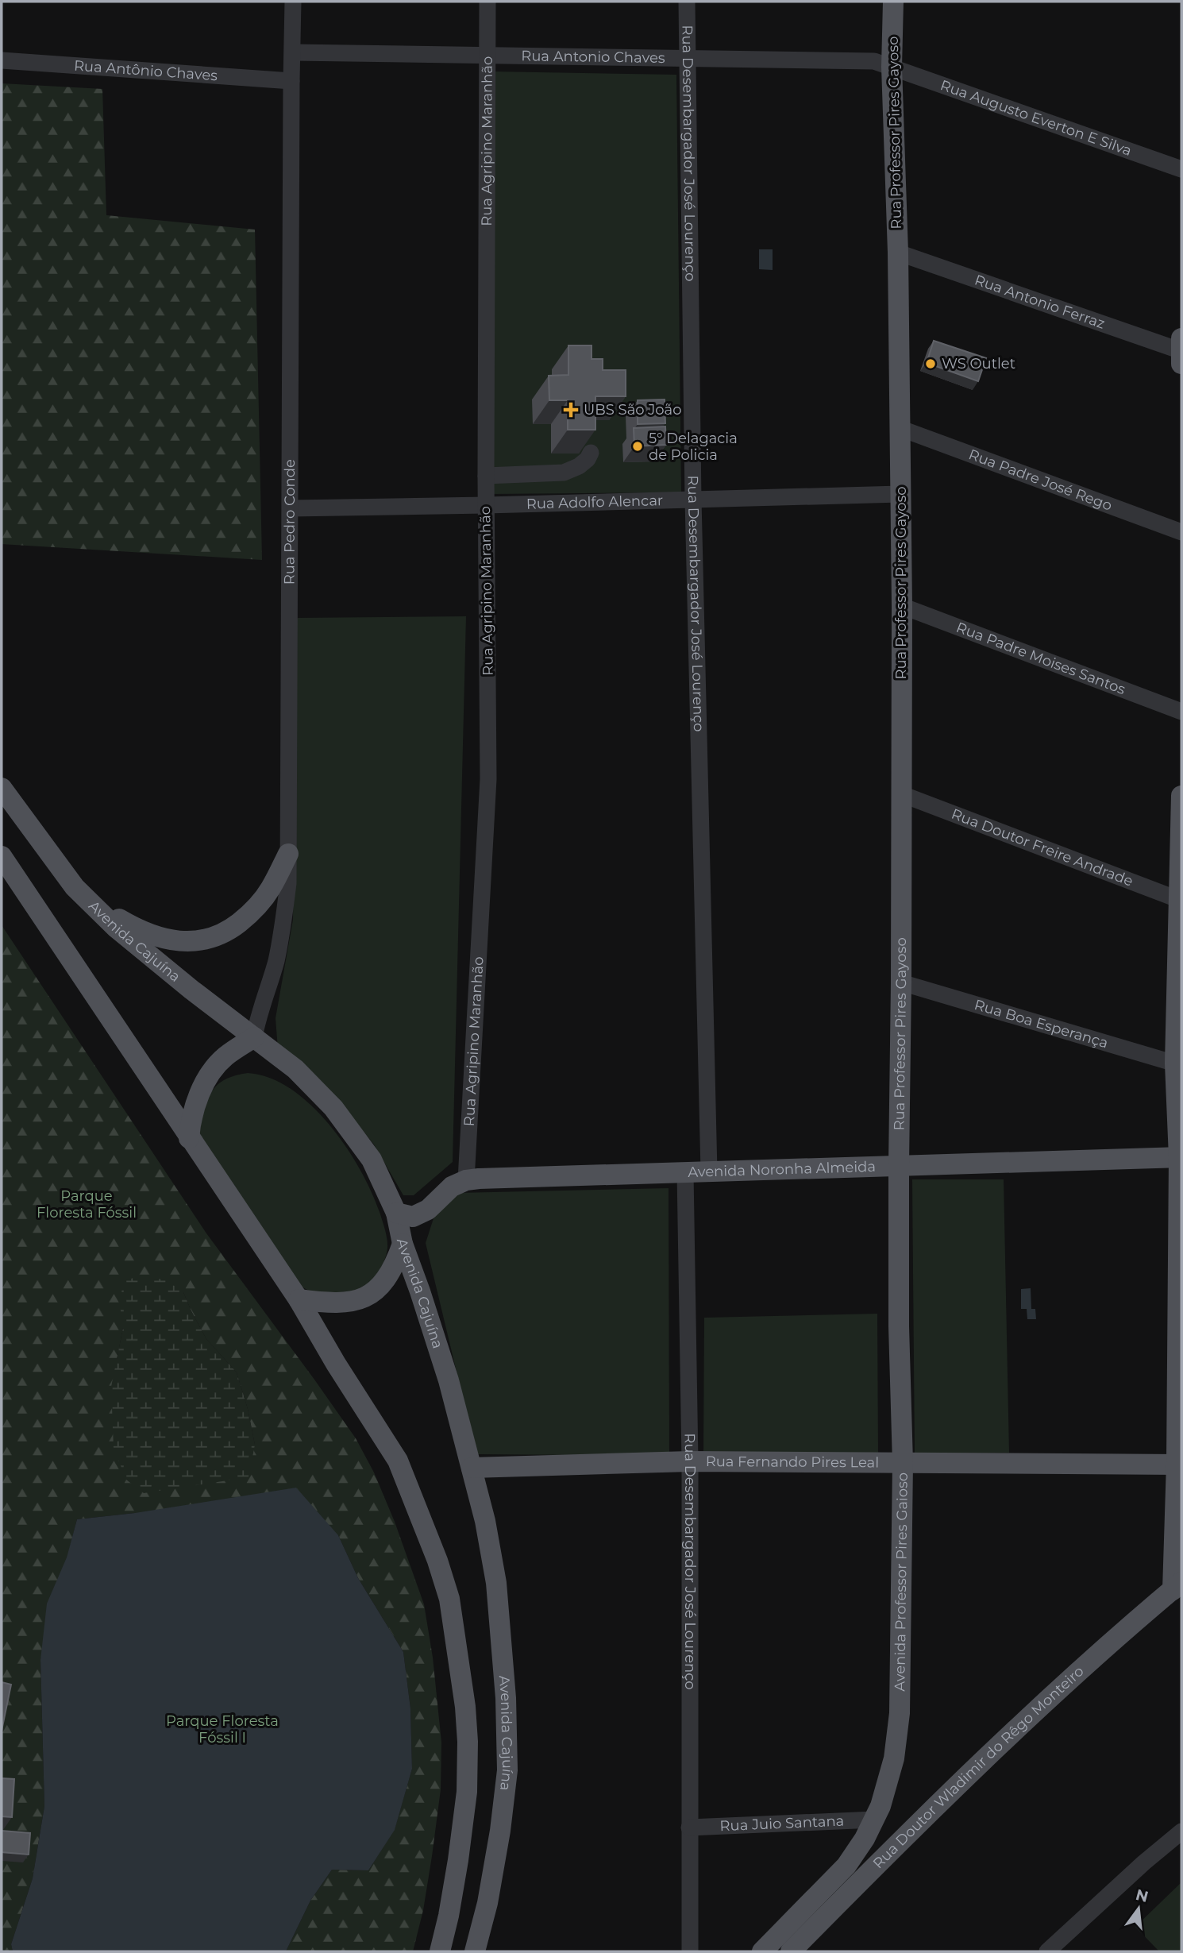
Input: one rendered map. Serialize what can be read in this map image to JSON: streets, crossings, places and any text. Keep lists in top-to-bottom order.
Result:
{
  "streets": {
    "main road": [
      "Rua Professor Pires Gayoso",
      "Avenida Cajuína",
      "Avenida Noronha Almeida",
      "Rua Fernando Pires Leal",
      "Avenida Professor Pires Gaioso",
      "Rua Doutor Wladimir do Rêgo Monteiro"
    ],
    "street": [
      "Rua Antonio Chaves",
      "Rua Antônio Chaves",
      "Rua Augusto Everton E Silva",
      "Rua Agripino Maranhão",
      "Rua Desembargador José Lourenço",
      "Rua Antonio Ferraz",
      "Rua Padre José Rego",
      "Rua Adolfo Alencar",
      "Rua Pedro Conde",
      "Rua Padre Moises Santos",
      "Rua Doutor Freire Andrade",
      "Rua Boa Esperança",
      "Rua Juio Santana"
    ]
  },
  "crossings": [
    ["Rua Antonio Chaves", "Rua Augusto Everton E Silva"],
    ["Rua Antonio Chaves", "Rua Professor Pires Gayoso"],
    ["Rua Antonio Chaves", "Rua Agripino Maranhão"],
    ["Rua Antonio Chaves", "Rua Desembargador José Lourenço"],
    ["Rua Antonio Chaves", "Rua Pedro Conde"],
    ["Rua Antônio Chaves", "Rua Pedro Conde"],
    ["Rua Augusto Everton E Silva", "Rua Professor Pires Gayoso"],
    ["Rua Professor Pires Gayoso", "Rua Antonio Ferraz"],
    ["Rua Professor Pires Gayoso", "Rua Padre José Rego"],
    ["Rua Professor Pires Gayoso", "Rua Adolfo Alencar"],
    ["Rua Professor Pires Gayoso", "Rua Padre Moises Santos"],
    ["Rua Professor Pires Gayoso", "Rua Doutor Freire Andrade"],
    ["Rua Professor Pires Gayoso", "Rua Boa Esperança"],
    ["Rua Professor Pires Gayoso", "Avenida Noronha Almeida"],
    ["Rua Professor Pires Gayoso", "Avenida Professor Pires Gaioso"],
    ["Rua Agripino Maranhão", "Rua Adolfo Alencar"],
    ["Rua Agripino Maranhão", "Avenida Noronha Almeida"],
    ["Rua Desembargador José Lourenço", "Rua Adolfo Alencar"],
    ["Rua Desembargador José Lourenço", "Avenida Noronha Almeida"],
    ["Rua Desembargador José Lourenço", "Rua Fernando Pires Leal"],
    ["Rua Desembargador José Lourenço", "Rua Juio Santana"],
    ["Rua Adolfo Alencar", "Rua Pedro Conde"],
    ["Rua Pedro Conde", "Avenida Cajuína"],
    ["Avenida Cajuína", "Rua Fernando Pires Leal"],
    ["Avenida Noronha Almeida", "Avenida Professor Pires Gaioso"],
    ["Rua Fernando Pires Leal", "Avenida Professor Pires Gaioso"],
    ["Avenida Professor Pires Gaioso", "Rua Juio Santana"]
  ],
  "parks": ["Parque Floresta Fóssil", "Parque Floresta Fóssil I"],
  "places": {
    "other": ["WS Outlet", "5° Delagacia de Policia"],
    "health": ["UBS São João"]
  },
  "north": "top"
}
